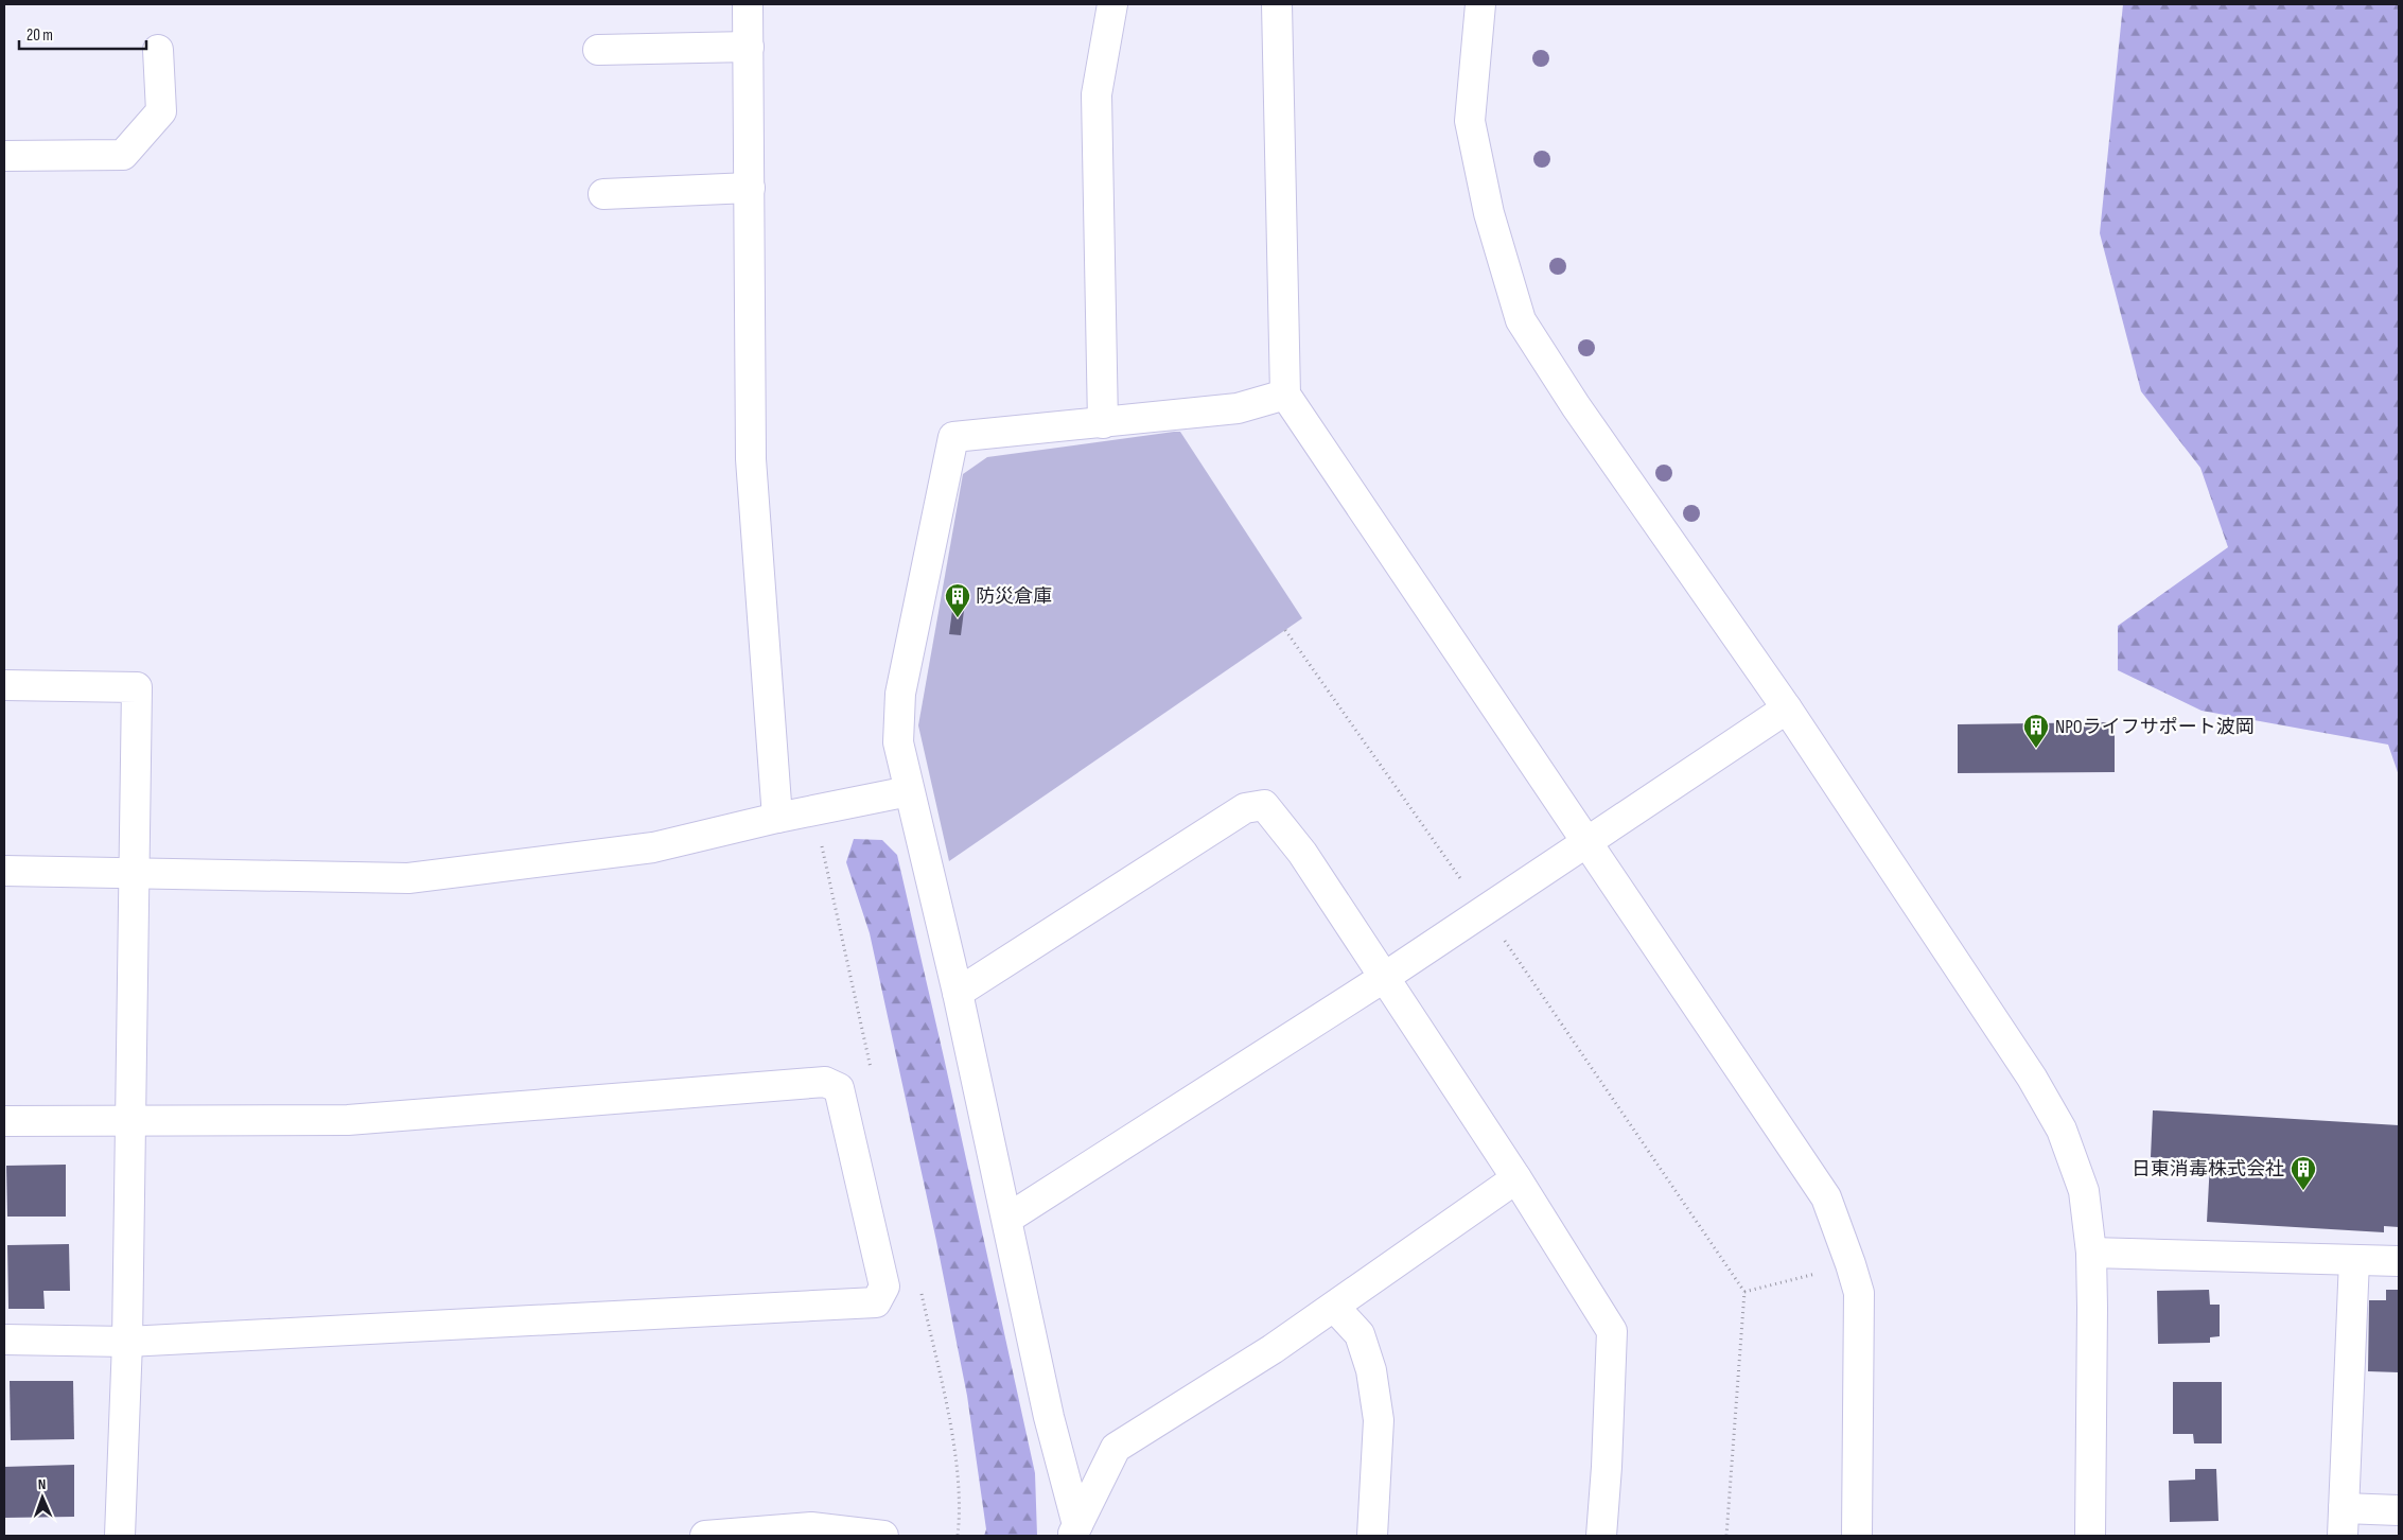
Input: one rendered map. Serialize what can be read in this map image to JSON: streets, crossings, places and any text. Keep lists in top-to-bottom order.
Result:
{
  "places": {
    "building": ["防災倉庫", "NPOライフサポート波岡", "日東消毒株式会社"]
  },
  "scale_bar": "20 m",
  "north": "top"
}
